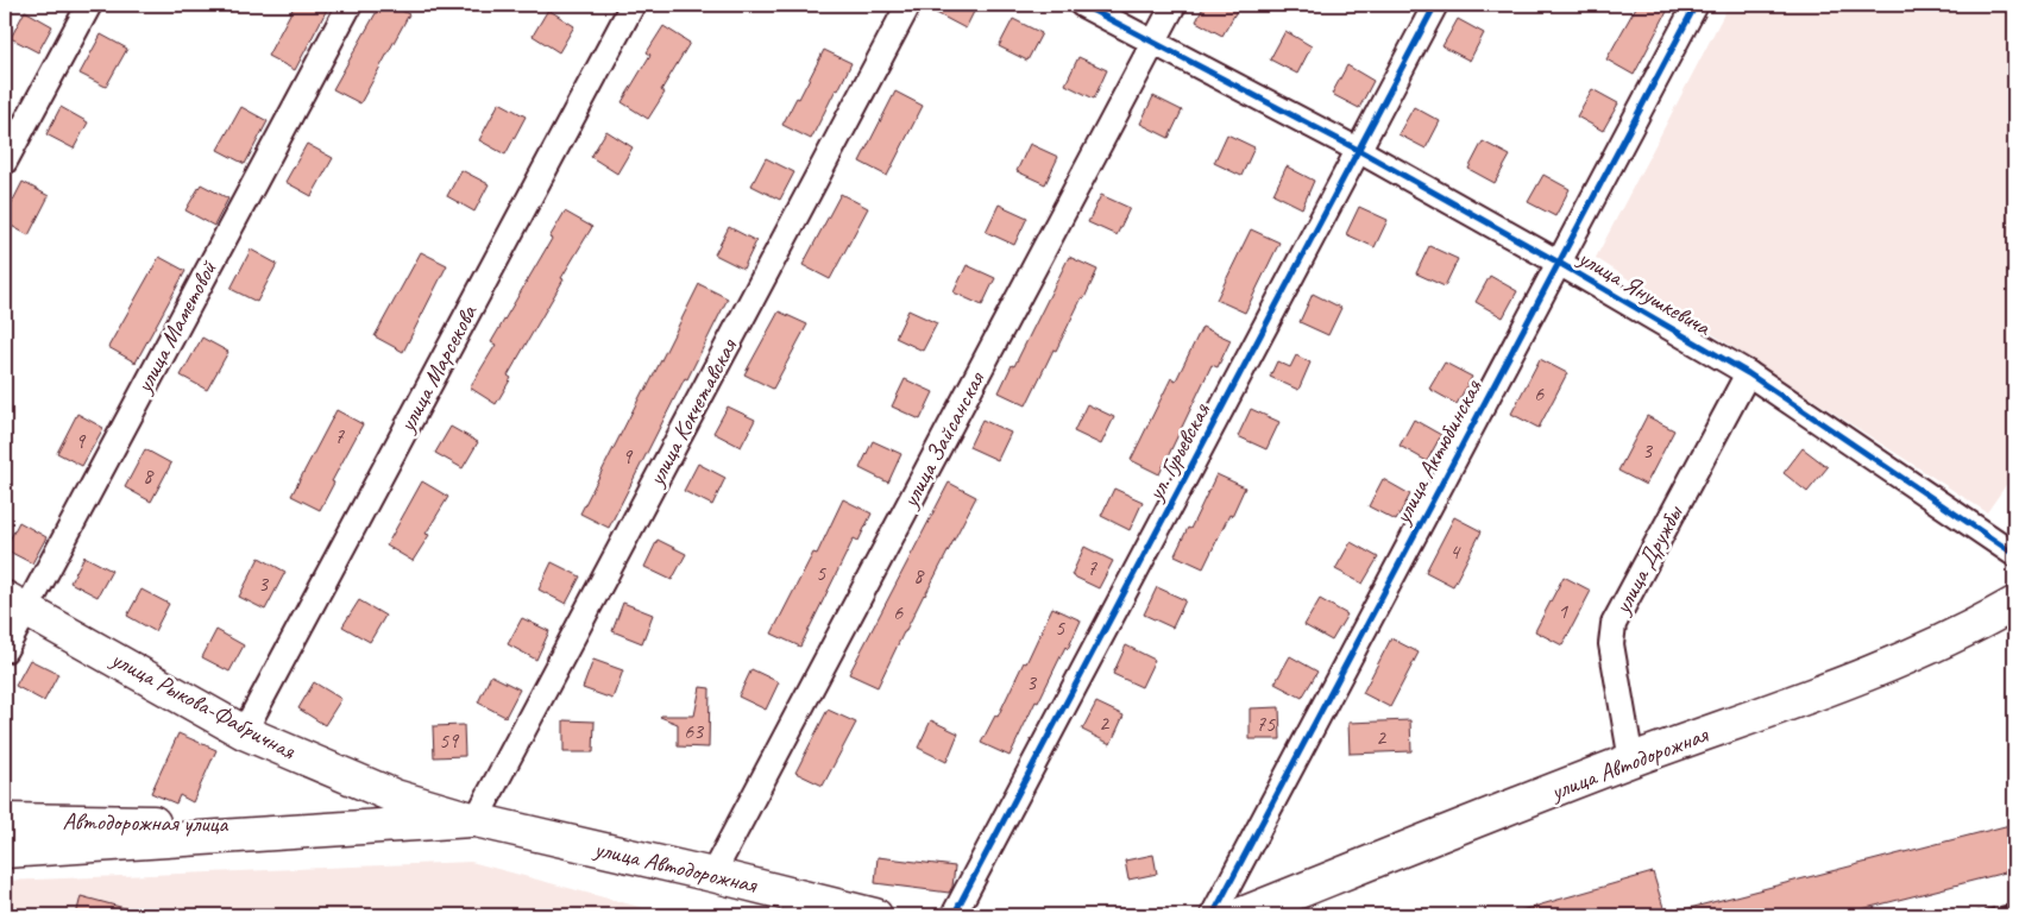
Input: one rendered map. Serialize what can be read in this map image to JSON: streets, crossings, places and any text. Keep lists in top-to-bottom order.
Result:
{
  "streets": {
    "main road": ["улица Рыкова-Фабричная", "улица Автодорожная", "Автодорожная улица"],
    "street": [
      "улица Янушкевича",
      "улица Маметовой",
      "улица Марсекова",
      "улица Кокчетавская",
      "улица Зайсанская",
      "ул. Гурьевская",
      "улица Актюбинская",
      "улица Дружбы"
    ]
  },
  "crossings": [
    ["улица Янушкевича", "улица Зайсанская"],
    ["улица Янушкевича", "ул. Гурьевская"],
    ["улица Янушкевича", "улица Актюбинская"],
    ["улица Янушкевича", "улица Дружбы"],
    ["улица Маметовой", "улица Рыкова-Фабричная"],
    ["улица Марсекова", "улица Рыкова-Фабричная"],
    ["улица Кокчетавская", "улица Рыкова-Фабричная"],
    ["улица Кокчетавская", "улица Автодорожная"],
    ["улица Кокчетавская", "Автодорожная улица"],
    ["улица Зайсанская", "улица Автодорожная"],
    ["улица Дружбы", "улица Автодорожная"],
    ["улица Рыкова-Фабричная", "улица Автодорожная"],
    ["улица Рыкова-Фабричная", "Автодорожная улица"],
    ["улица Автодорожная", "Автодорожная улица"]
  ],
  "house_numbers": [
    "6",
    "7",
    "9",
    "3",
    "9",
    "8",
    "4",
    "7",
    "5",
    "8",
    "3",
    "1",
    "6",
    "5",
    "3",
    "2",
    "75",
    "63",
    "2",
    "59"
  ]
}
